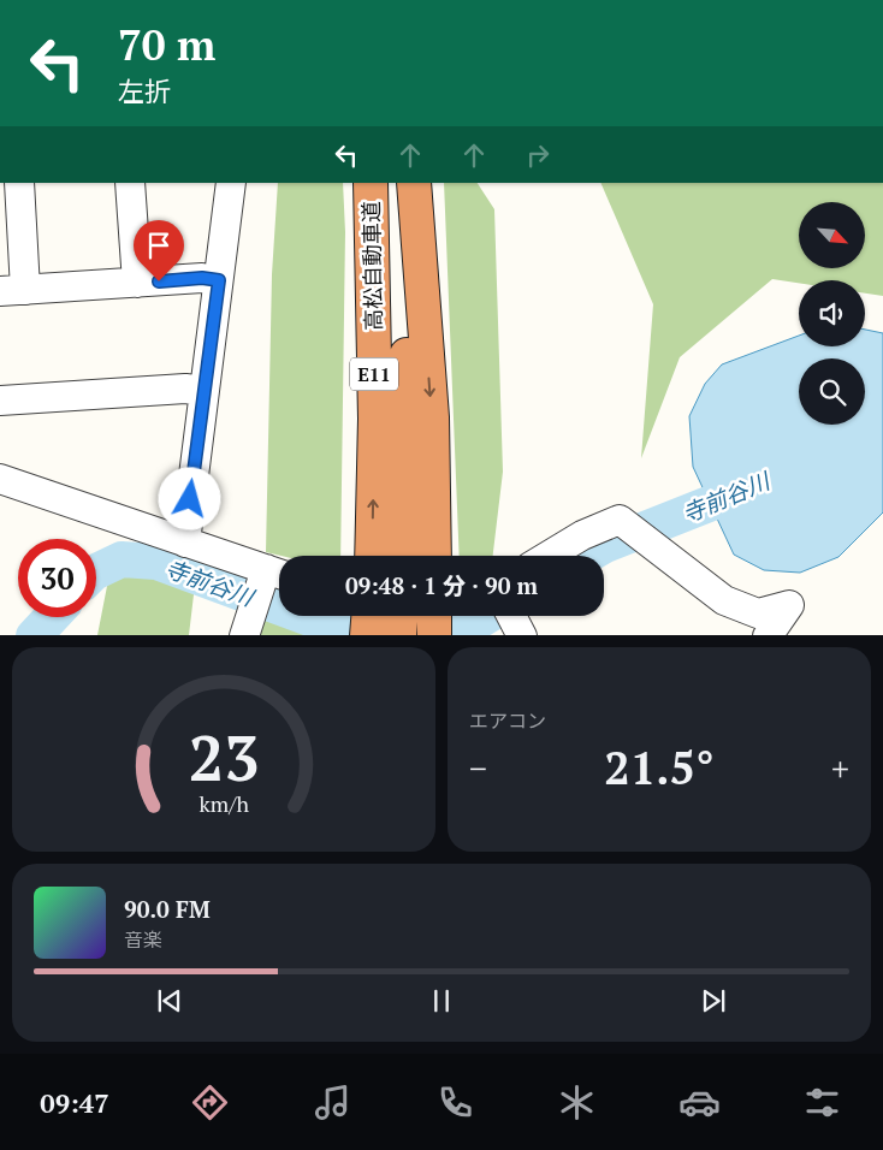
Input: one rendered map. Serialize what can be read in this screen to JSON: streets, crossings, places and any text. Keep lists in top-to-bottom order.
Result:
{
  "streets": {
    "highway": ["高松自動車道", "E11"]
  },
  "water": ["寺前谷川"],
  "north": "bottom right",
  "page": {
    "turn": ["70 m", "左折"],
    "limit": "30",
    "trip": "09:48 · 1 分 · 90 m",
    "tile": "エアコン",
    "heat": ["−", "21.5°", "+"],
    "song": ["90.0 FM", "音楽"],
    "tabs": "09:47",
    "gauge": ["23", "km/h"]
  }
}
